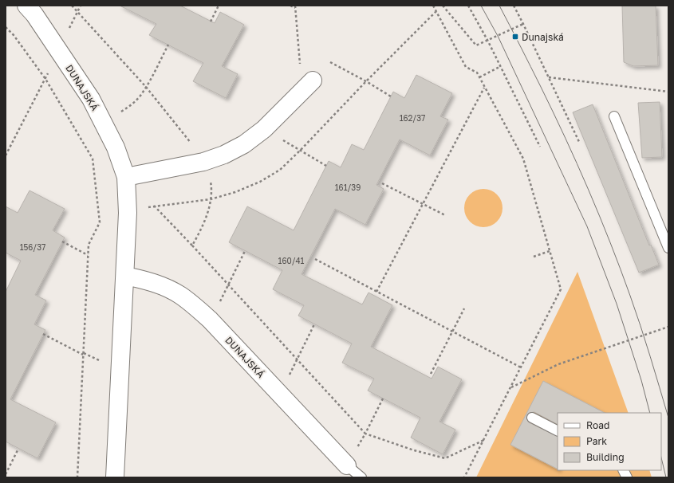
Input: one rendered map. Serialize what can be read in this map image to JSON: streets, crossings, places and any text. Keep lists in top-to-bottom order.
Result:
{
  "streets": {
    "street": ["DUNAJSKÁ"]
  },
  "places": {
    "transit": ["Dunajská"]
  },
  "house_numbers": [
    "162/37",
    "161/39",
    "156/37",
    "160/41"
  ],
  "legend": ["Road", "Park", "Building"]
}
